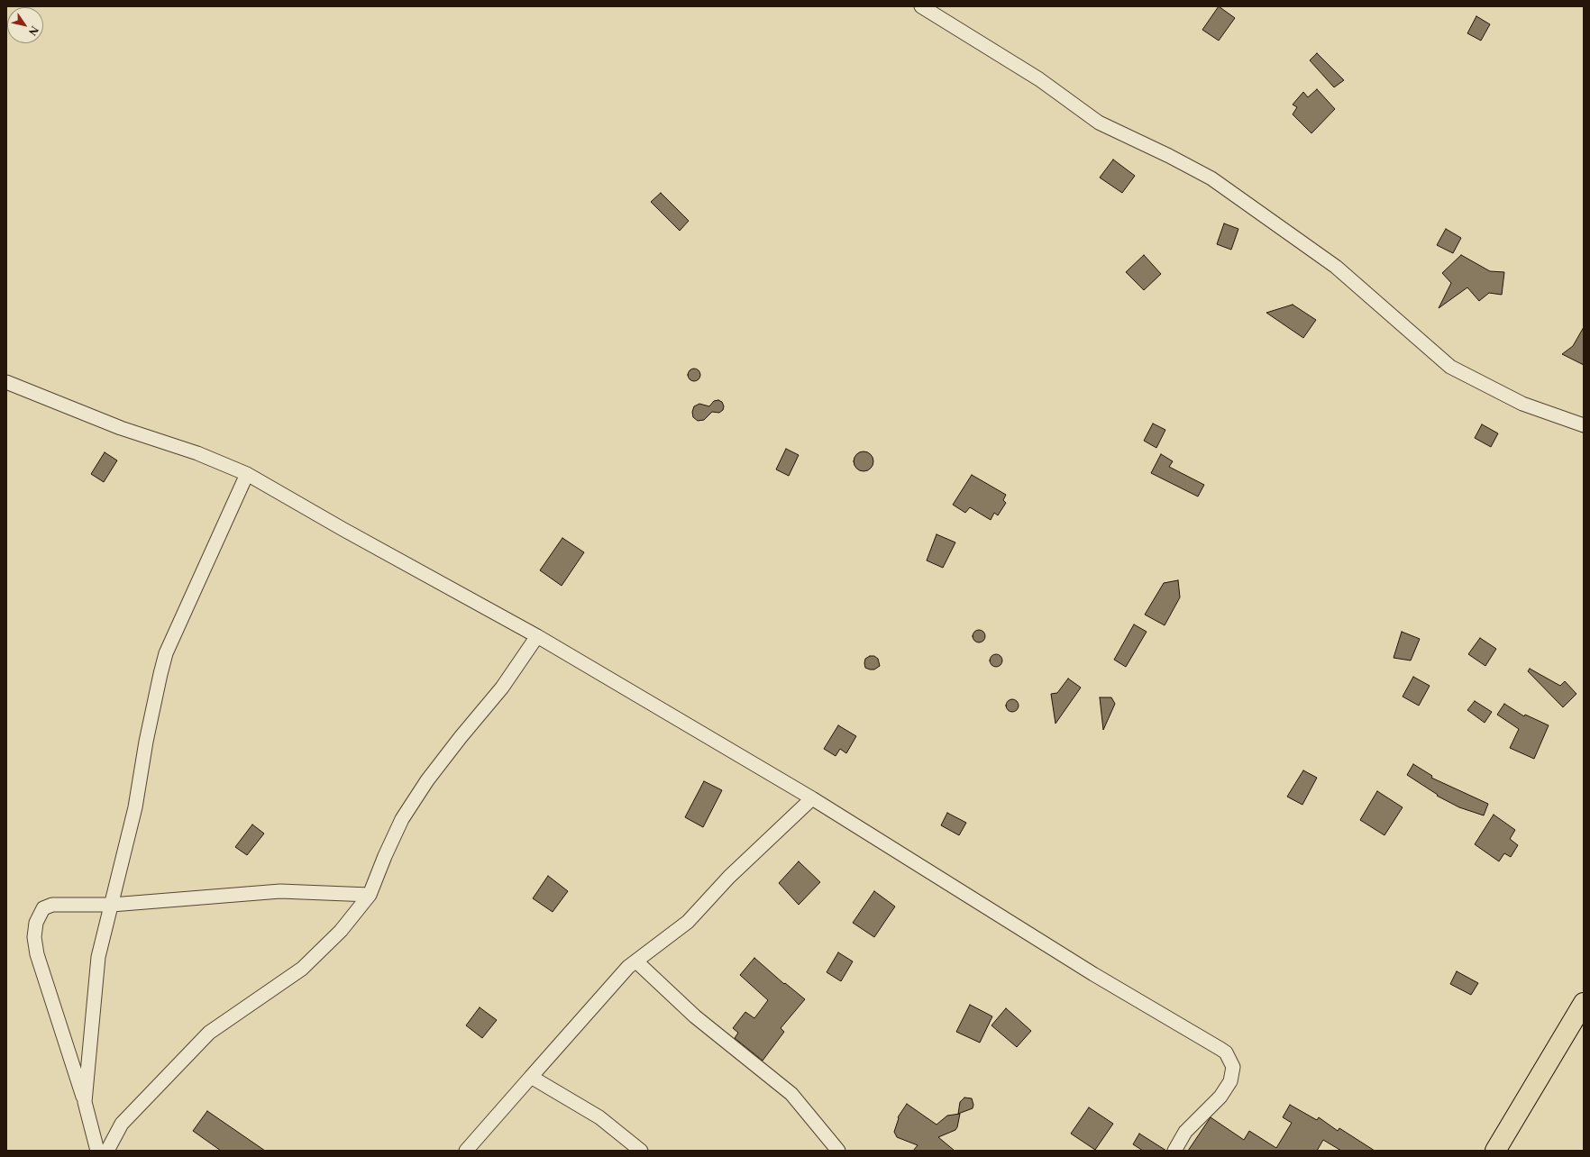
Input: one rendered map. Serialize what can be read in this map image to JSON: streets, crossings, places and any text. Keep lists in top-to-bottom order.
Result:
{
  "north": "bottom right"
}
